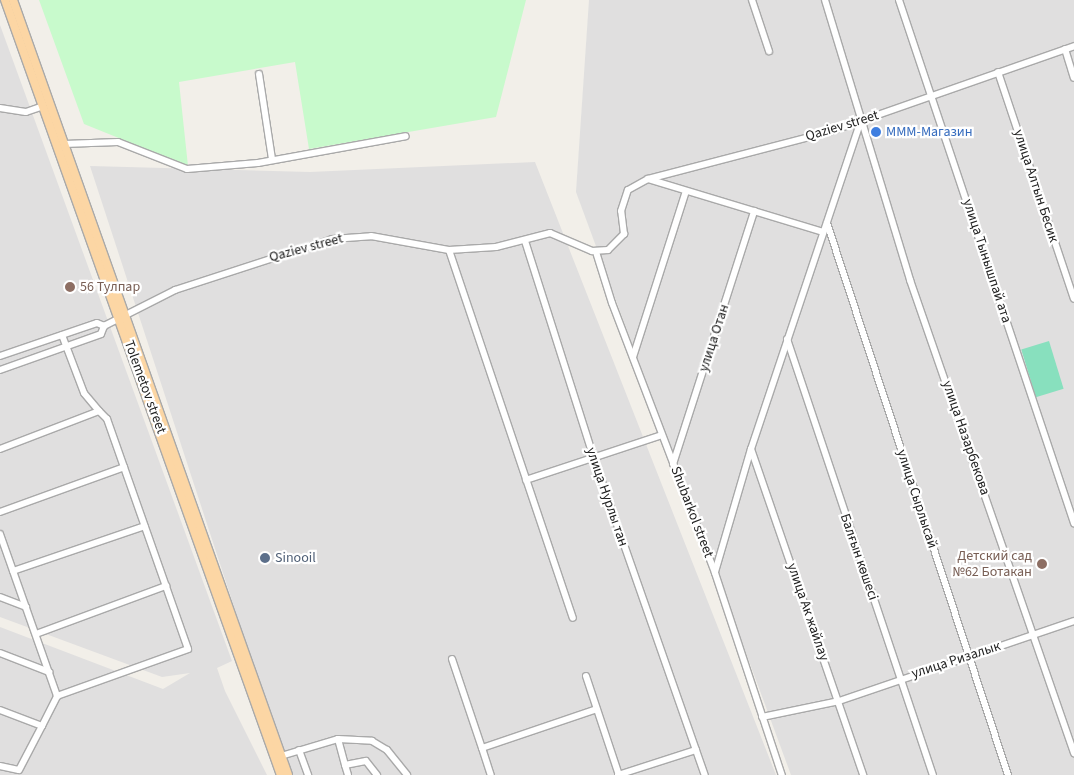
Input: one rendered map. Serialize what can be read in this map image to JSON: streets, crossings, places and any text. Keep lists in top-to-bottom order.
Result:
{
  "streets": {
    "main road": ["Tolemetov street"],
    "street": [
      "Qaziev street",
      "улица Алтын Бесик",
      "улица Тынышпай ата",
      "улица Отан",
      "улица Назарбекова",
      "улица Нурлы тан",
      "улица Сырлысай",
      "Shubarkol street",
      "Балғын көшесі",
      "улица Ак жайлау",
      "улица Ризалык"
    ]
  },
  "crossings": [
    ["Qaziev street", "улица Алтын Бесик"],
    ["Qaziev street", "улица Тынышпай ата"],
    ["Qaziev street", "Tolemetov street"],
    ["Qaziev street", "улица Назарбекова"],
    ["Qaziev street", "улица Нурлы тан"],
    ["Qaziev street", "Shubarkol street"],
    ["улица Отан", "Shubarkol street"],
    ["улица Назарбекова", "улица Ризалык"],
    ["улица Сырлысай", "улица Ризалык"],
    ["Shubarkol street", "улица Ризалык"],
    ["Балғын көшесі", "улица Ризалык"],
    ["улица Ак жайлау", "улица Ризалык"]
  ],
  "places": [
    "МММ-Магазин",
    "56 Тулпар",
    "Sinooil",
    "Детский сад №62 Ботакан"
  ]
}
